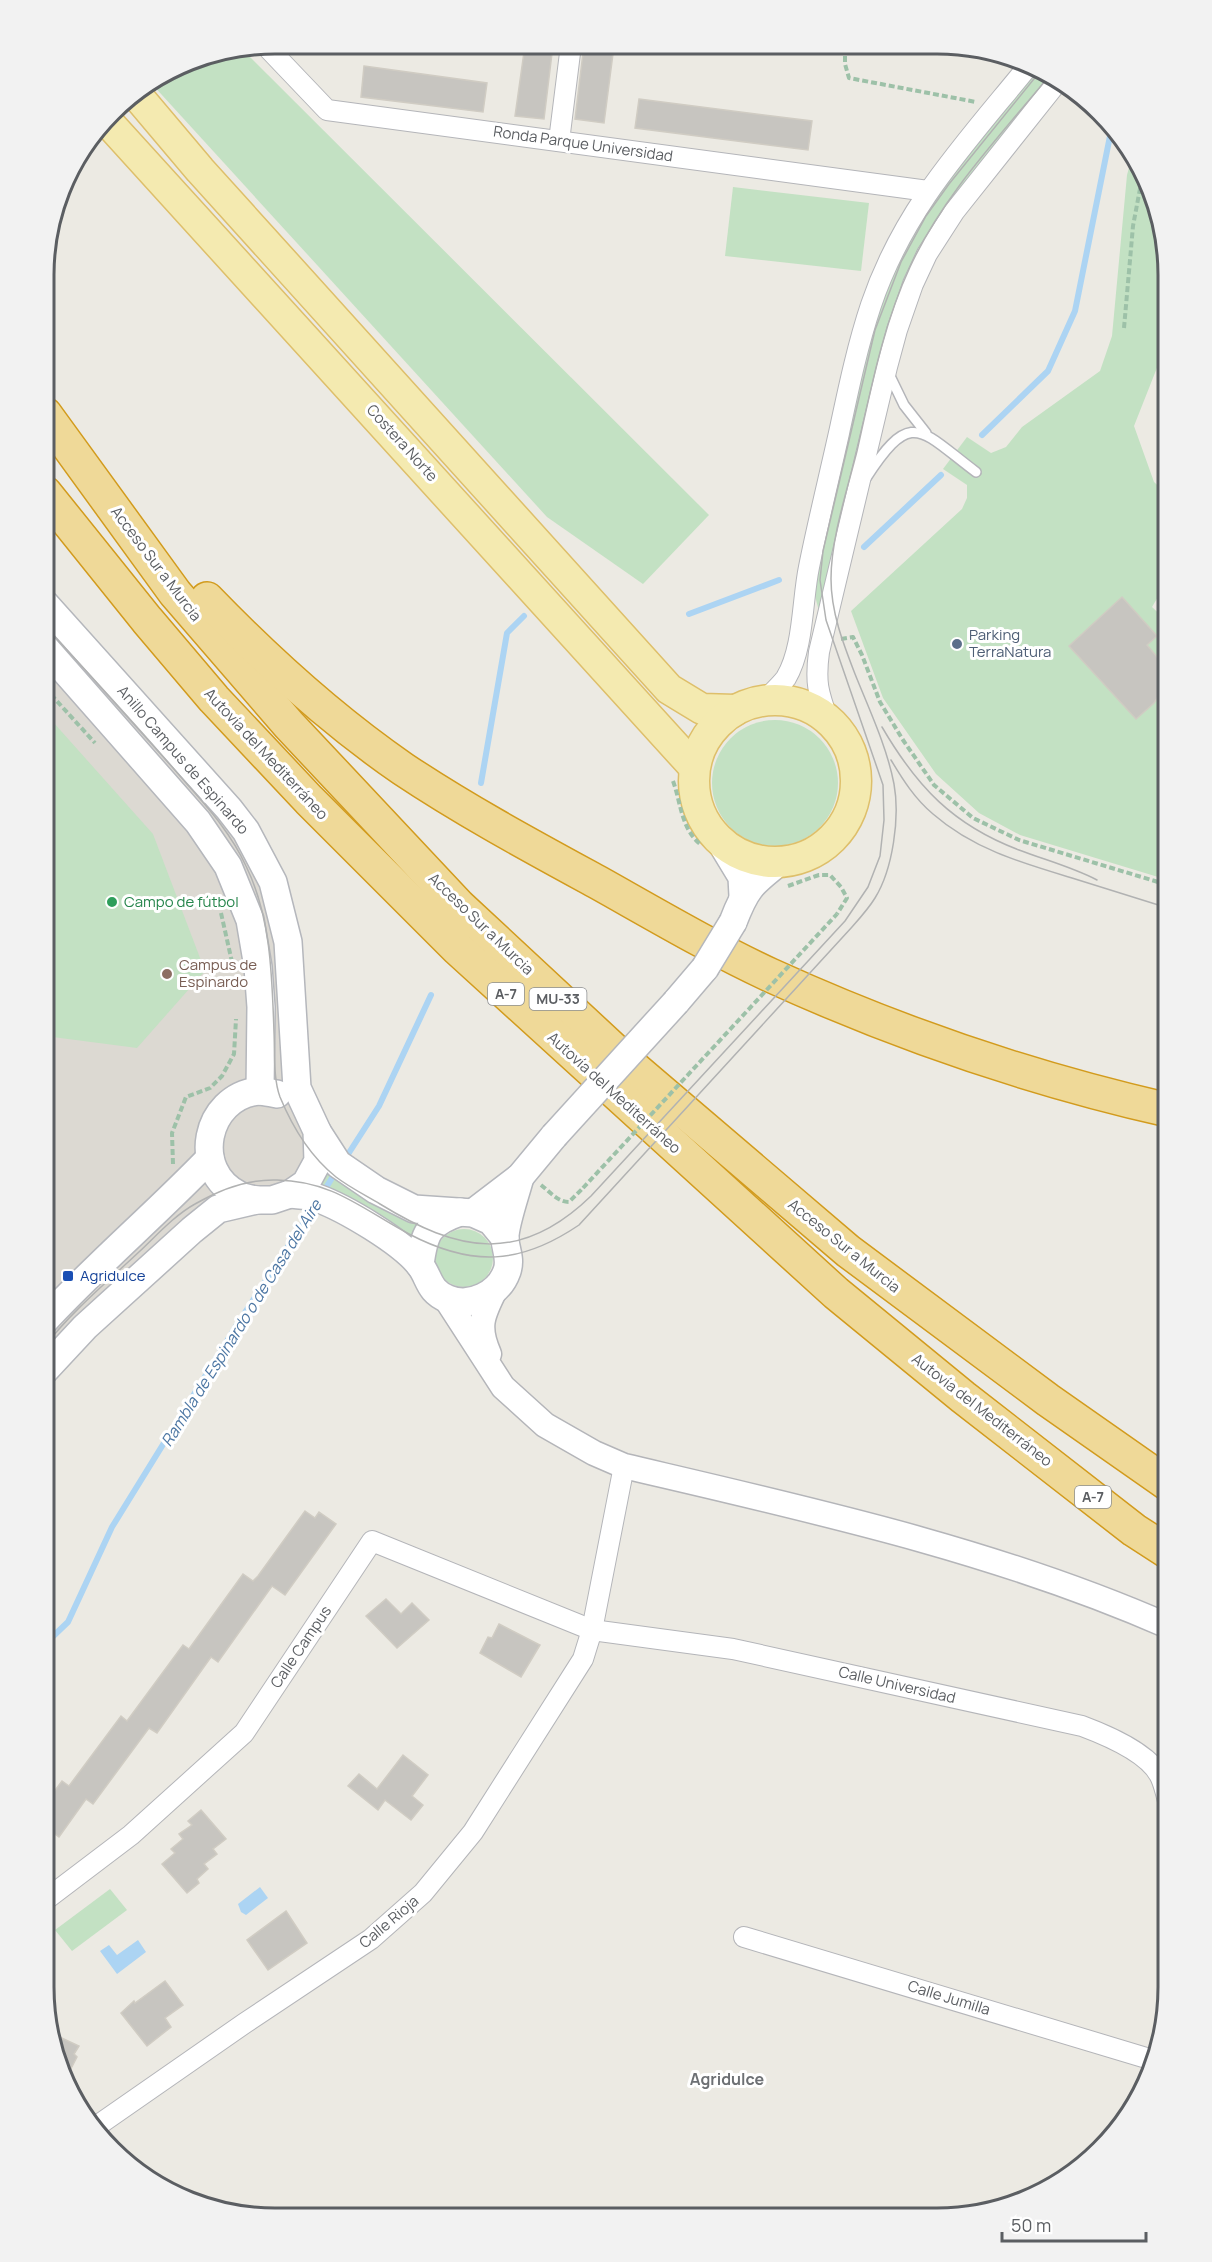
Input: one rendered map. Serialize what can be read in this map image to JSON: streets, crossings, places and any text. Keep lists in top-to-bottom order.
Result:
{
  "streets": {
    "highway": [
      "Acceso Sur a Murcia",
      "Autovía del Mediterráneo",
      "A-7",
      "MU-33"
    ],
    "main road": ["Costera Norte", "Anillo Campus de Espinardo"],
    "street": [
      "Ronda Parque Universidad",
      "Calle Campus",
      "Calle Universidad",
      "Calle Rioja",
      "Calle Jumilla"
    ]
  },
  "crossings": [
    ["Calle Campus", "Calle Universidad"],
    ["Calle Campus", "Calle Rioja"],
    ["Calle Universidad", "Calle Rioja"]
  ],
  "districts": ["Agridulce"],
  "water": ["Rambla de Espinardo o de Casa del Aire"],
  "places": {
    "other": ["Parking TerraNatura", "Campo de fútbol", "Campus de Espinardo"],
    "transit": ["Agridulce"]
  },
  "scale_bar": "50 m"
}
